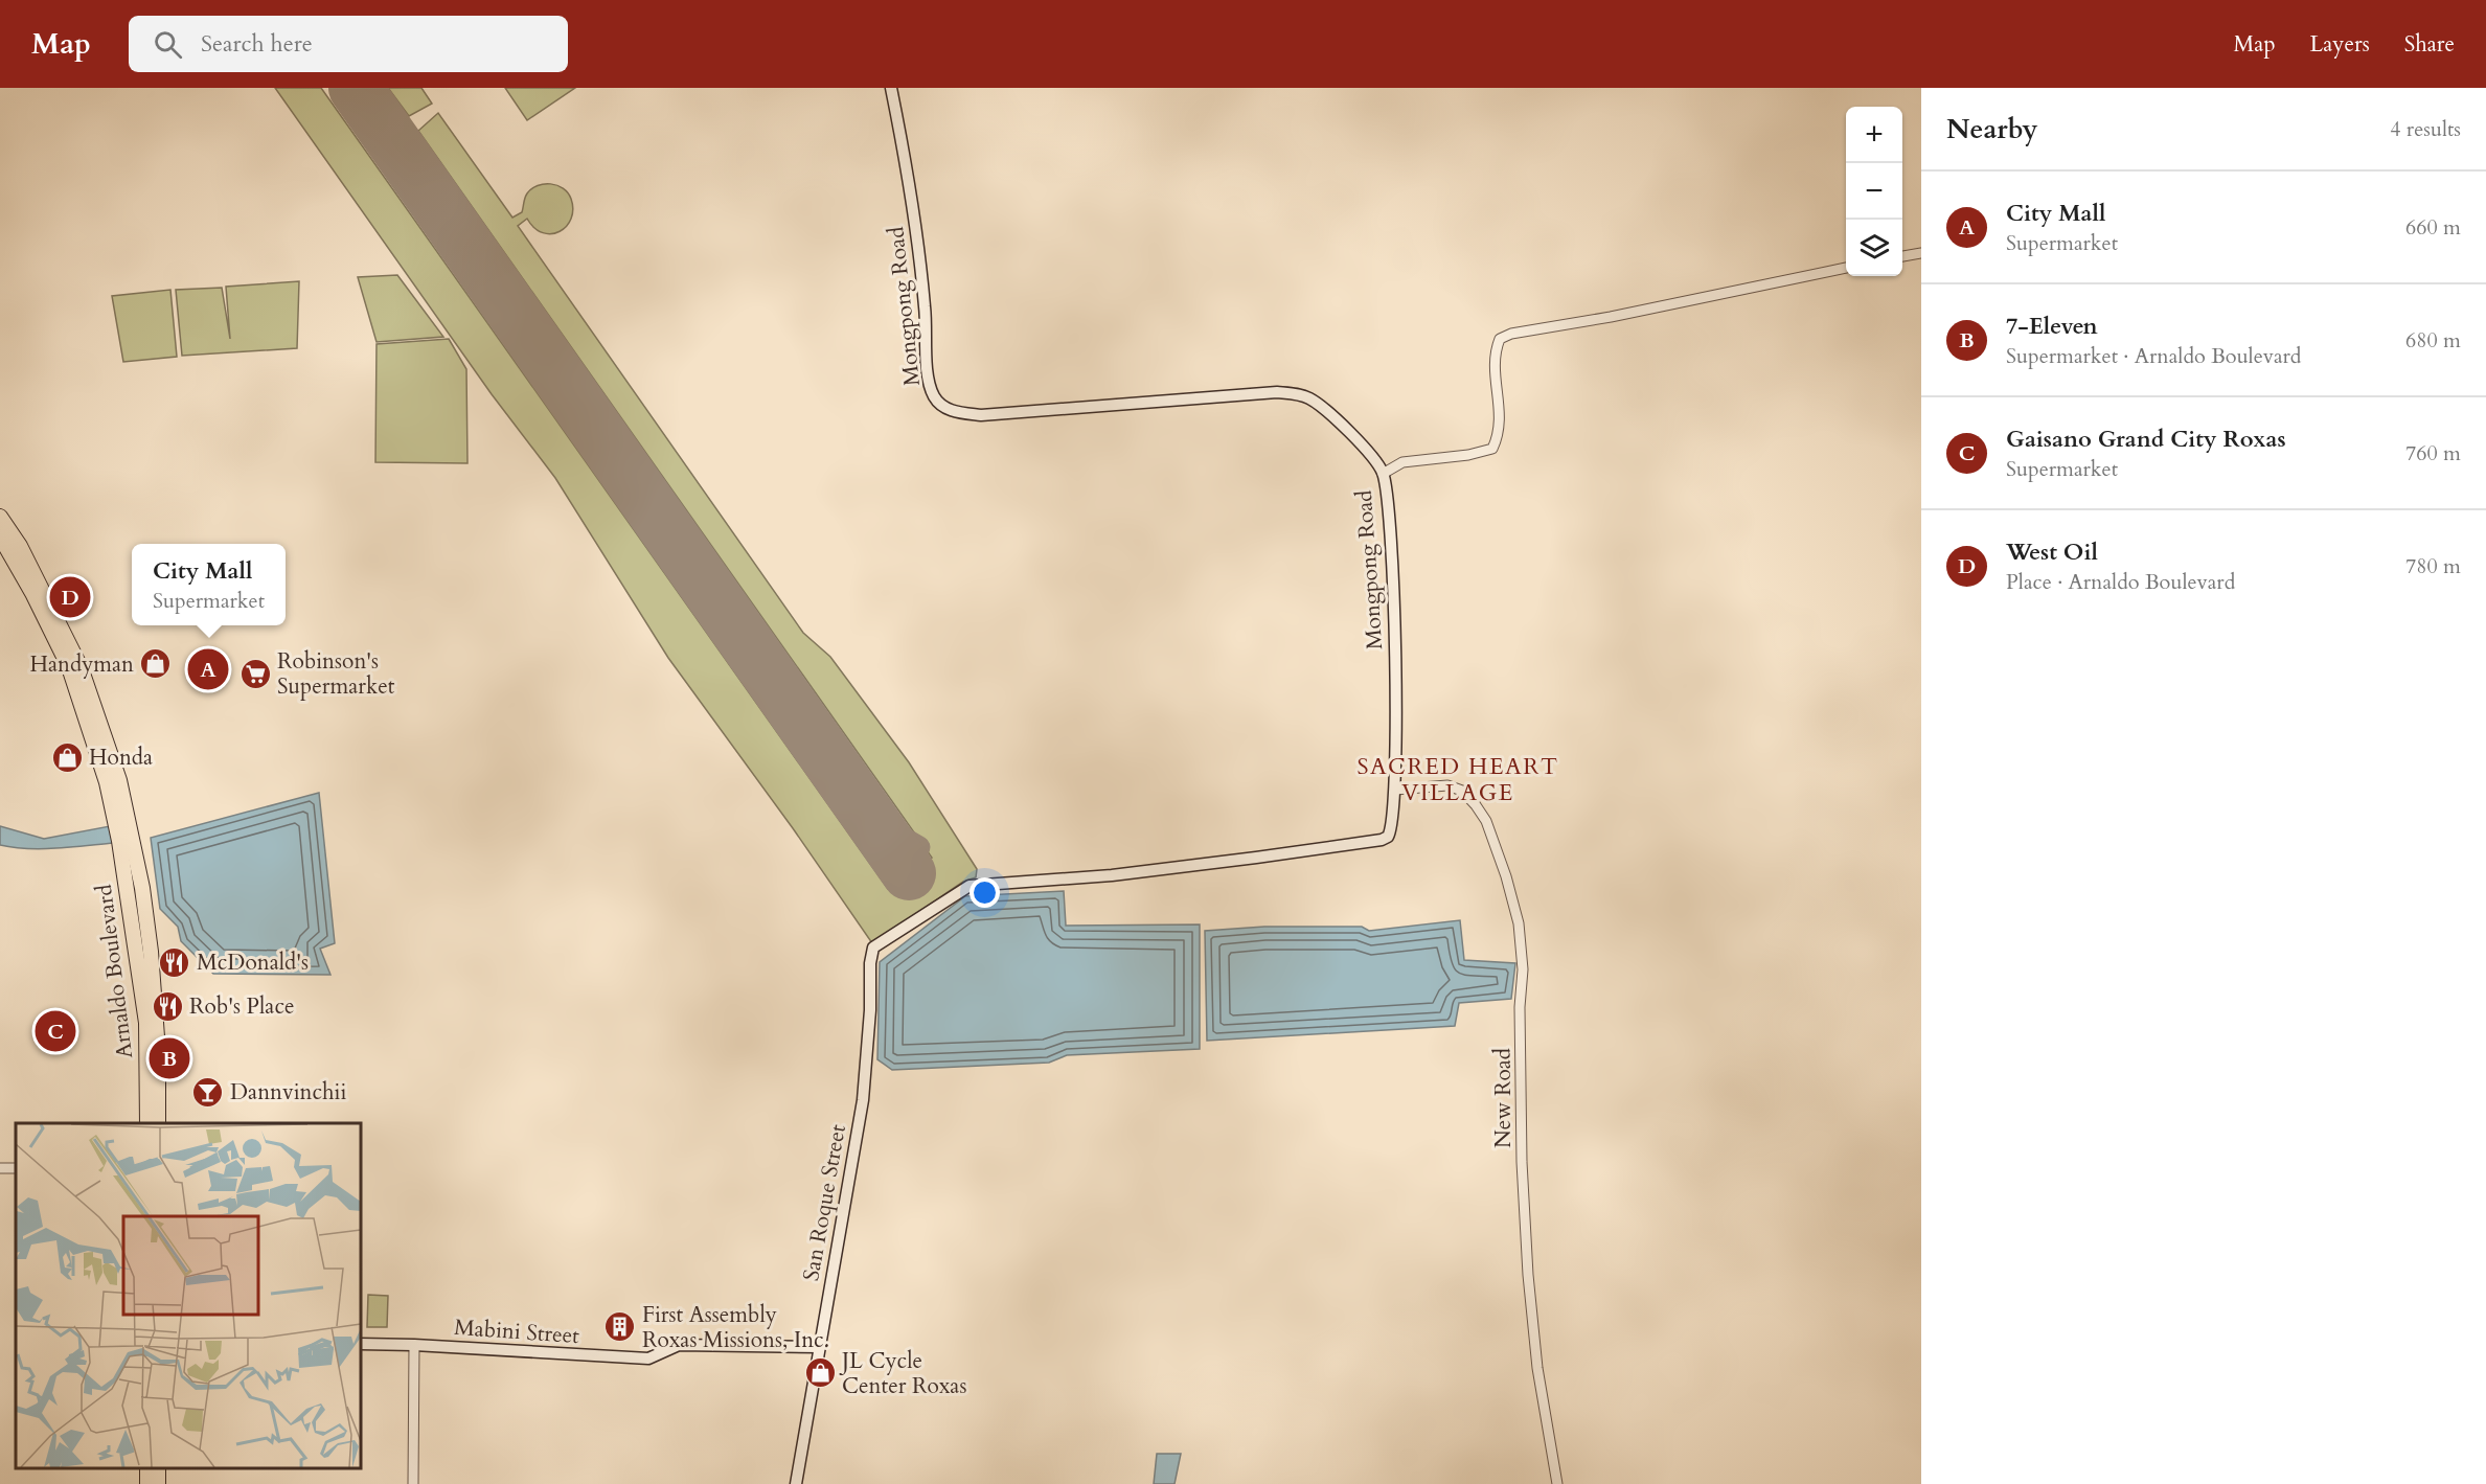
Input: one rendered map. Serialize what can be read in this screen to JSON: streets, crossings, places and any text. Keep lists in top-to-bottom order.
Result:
{
  "streets": {
    "highway": ["Arnaldo Boulevard"],
    "main road": ["Mongpong Road", "San Roque Street", "Mabini Street"],
    "street": ["New Road"]
  },
  "crossings": [
    ["Mongpong Road", "New Road"],
    ["Mongpong Road", "San Roque Street"],
    ["San Roque Street", "Mabini Street"]
  ],
  "districts": ["SACRED HEART VILLAGE"],
  "places": {
    "shop": ["Handyman", "Honda", "JL Cycle Center Roxas"],
    "supermarket": ["Robinson's Supermarket"],
    "restaurant": ["McDonald's", "Rob's Place"],
    "bar": ["Dannvinchii"],
    "building": ["First Assembly Roxas Missions, Inc."]
  },
  "page": {
    "header": "Map",
    "search": "Search here",
    "nav": ["Map", "Layers", "Share"],
    "heading": ["Nearby", "4 results"],
    "map_buttons": ["+", "−"],
    "list": [
      {
        "mark": "A",
        "name": "City Mall",
        "note": "Supermarket",
        "value": "660 m"
      },
      {
        "mark": "B",
        "name": "7-Eleven",
        "note": "Supermarket · Arnaldo Boulevard",
        "value": "680 m"
      },
      {
        "mark": "C",
        "name": "Gaisano Grand City Roxas",
        "note": "Supermarket",
        "value": "760 m"
      },
      {
        "mark": "D",
        "name": "West Oil",
        "note": "Place · Arnaldo Boulevard",
        "value": "780 m"
      }
    ],
    "popup": ["City Mall", "Supermarket"],
    "pins": [
      "D",
      "A",
      "C",
      "B"
    ]
  }
}
